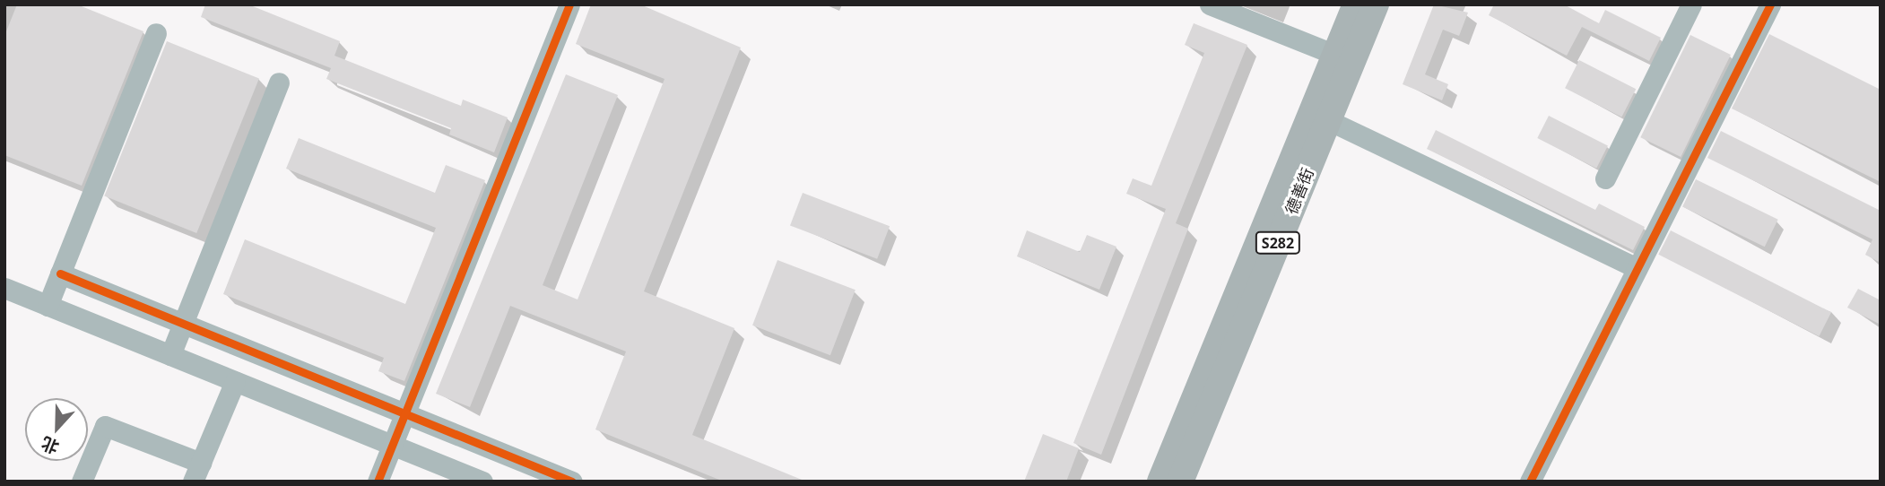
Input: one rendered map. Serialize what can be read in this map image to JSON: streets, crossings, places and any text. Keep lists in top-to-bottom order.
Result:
{
  "streets": {
    "main road": ["德善街", "S282"]
  },
  "north": "bottom"
}
